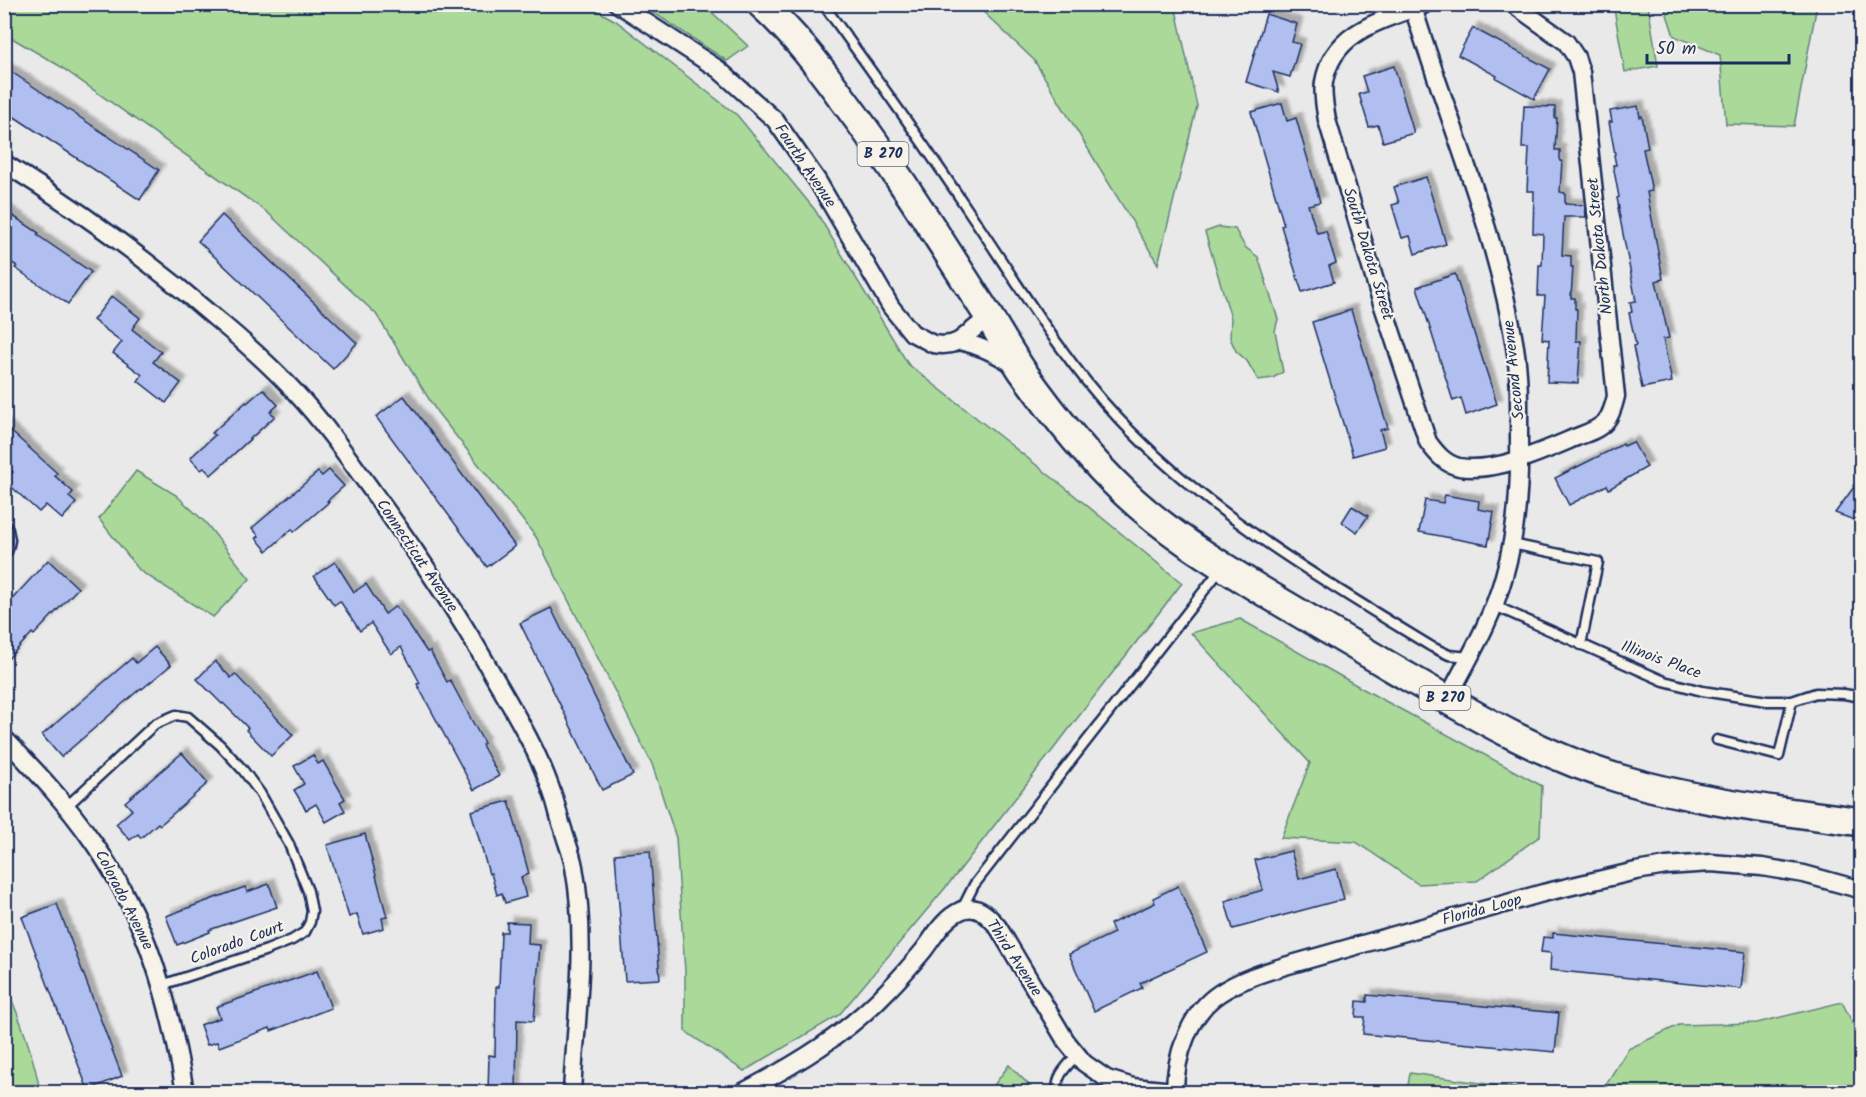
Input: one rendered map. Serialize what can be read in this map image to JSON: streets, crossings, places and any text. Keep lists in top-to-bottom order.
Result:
{
  "streets": {
    "main road": ["B 270"],
    "street": [
      "Fourth Avenue",
      "North Dakota Street",
      "South Dakota Street",
      "Second Avenue",
      "Connecticut Avenue",
      "Colorado Avenue",
      "Florida Loop",
      "Third Avenue"
    ],
    "lane": ["Illinois Place", "Colorado Court"]
  },
  "crossings": [
    ["B 270", "Fourth Avenue"],
    ["B 270", "Second Avenue"],
    ["North Dakota Street", "South Dakota Street"],
    ["North Dakota Street", "Second Avenue"],
    ["South Dakota Street", "Second Avenue"],
    ["Second Avenue", "Illinois Place"],
    ["Colorado Avenue", "Colorado Court"],
    ["Florida Loop", "Third Avenue"]
  ],
  "scale_bar": "50 m"
}
